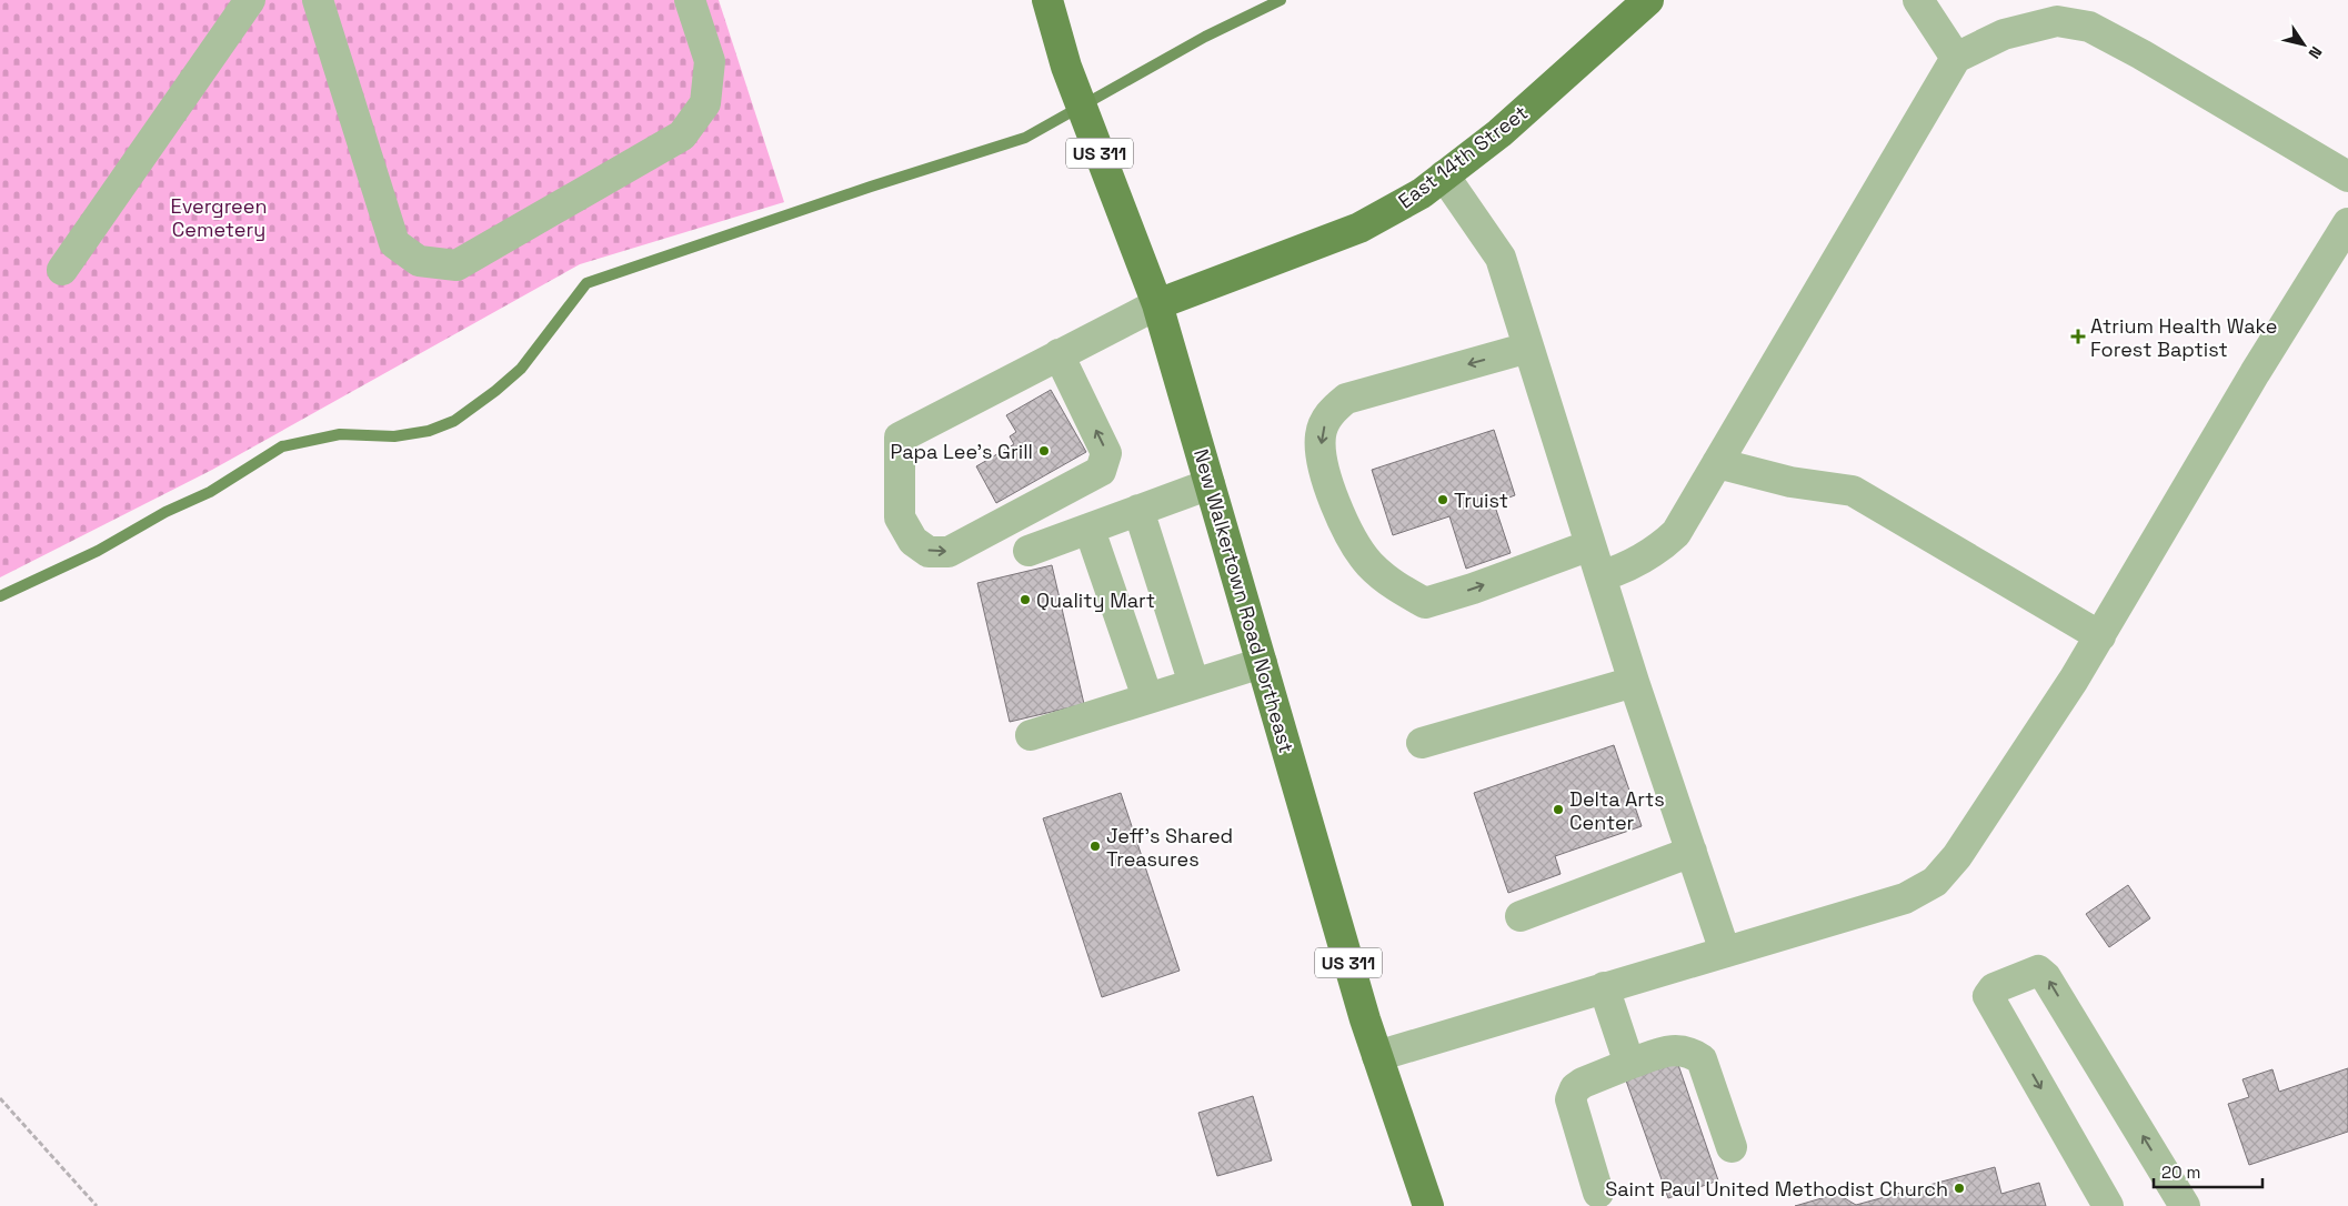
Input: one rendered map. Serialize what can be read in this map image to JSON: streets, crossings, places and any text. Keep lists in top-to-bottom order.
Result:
{
  "streets": {
    "main road": ["US 311", "East 14th Street", "New Walkertown Road Northeast"]
  },
  "crossings": [
    ["East 14th Street", "New Walkertown Road Northeast"]
  ],
  "parks": ["Evergreen Cemetery"],
  "places": {
    "health": ["Atrium Health Wake Forest Baptist"],
    "other": [
      "Papa Lee's Grill",
      "Truist",
      "Quality Mart",
      "Delta Arts Center",
      "Jeff's Shared Treasures",
      "Saint Paul United Methodist Church"
    ]
  },
  "scale_bar": "20 m",
  "north": "bottom right"
}
